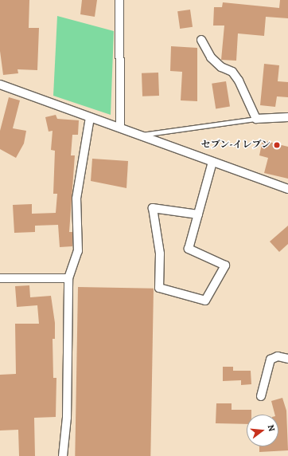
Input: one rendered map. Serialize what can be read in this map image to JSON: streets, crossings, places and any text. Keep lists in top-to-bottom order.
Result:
{
  "places": ["セブン-イレブン"],
  "north": "right"
}
